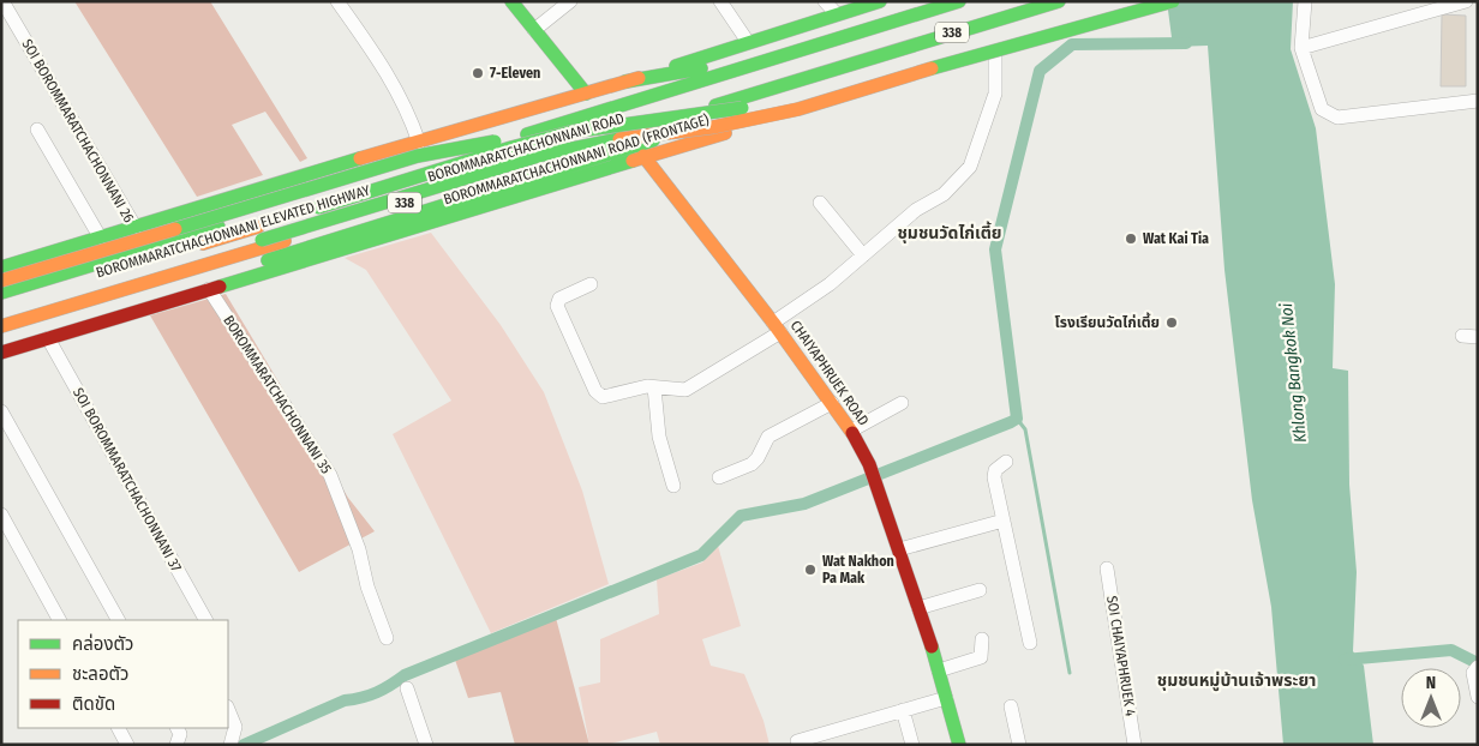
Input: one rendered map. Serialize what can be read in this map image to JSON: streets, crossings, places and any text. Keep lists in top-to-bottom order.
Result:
{
  "streets": {
    "main road": [
      "338",
      "BOROMMARATCHACHONNANI ROAD",
      "BOROMMARATCHACHONNANI ROAD (FRONTAGE)",
      "BOROMMARATCHACHONNANI ELEVATED HIGHWAY",
      "CHAIYAPHRUEK ROAD"
    ],
    "street": [
      "SOI BOROMMARATCHACHONNANI 26",
      "BOROMMARATCHACHONNANI 35",
      "SOI BOROMMARATCHACHONNANI 37",
      "SOI CHAIYAPHRUEK 4"
    ]
  },
  "crossings": [
    ["BOROMMARATCHACHONNANI ROAD (FRONTAGE)", "CHAIYAPHRUEK ROAD"],
    ["BOROMMARATCHACHONNANI ROAD (FRONTAGE)", "BOROMMARATCHACHONNANI 35"],
    ["BOROMMARATCHACHONNANI ROAD (FRONTAGE)", "SOI BOROMMARATCHACHONNANI 37"]
  ],
  "districts": ["ชุมชนวัดไก่เตี้ย", "ชุมชนหมู่บ้านเจ้าพระยา"],
  "water": ["Khlong Bangkok Noi"],
  "places": [
    "7-Eleven",
    "Wat Kai Tia",
    "โรงเรียนวัดไก่เตี้ย",
    "Wat Nakhon Pa Mak"
  ],
  "legend": ["คล่องตัว", "ชะลอตัว", "ติดขัด"],
  "north": "top"
}
